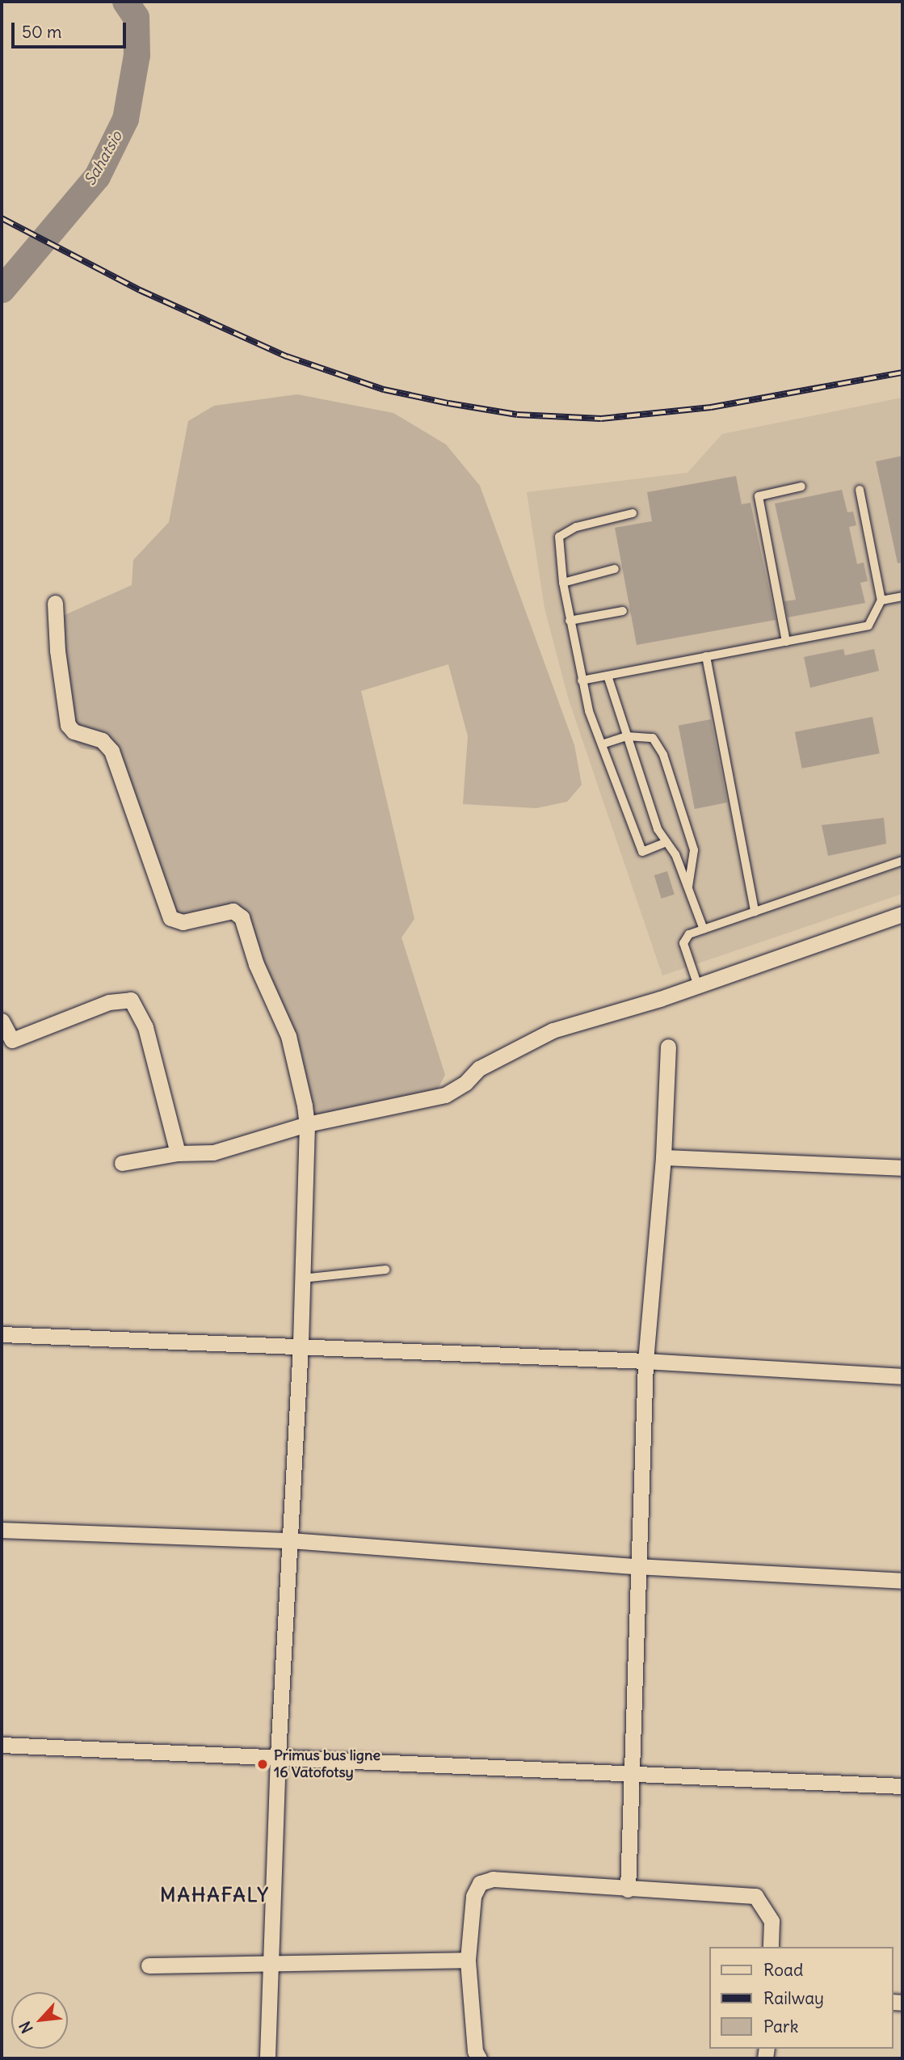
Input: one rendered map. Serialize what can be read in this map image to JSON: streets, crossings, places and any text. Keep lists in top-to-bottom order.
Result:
{
  "districts": ["MAHAFALY"],
  "water": ["Sahatsio"],
  "places": ["Primus bus ligne 16 Vatofotsy"],
  "legend": ["Road", "Railway", "Park"],
  "scale_bar": "50 m",
  "north": "bottom left"
}
